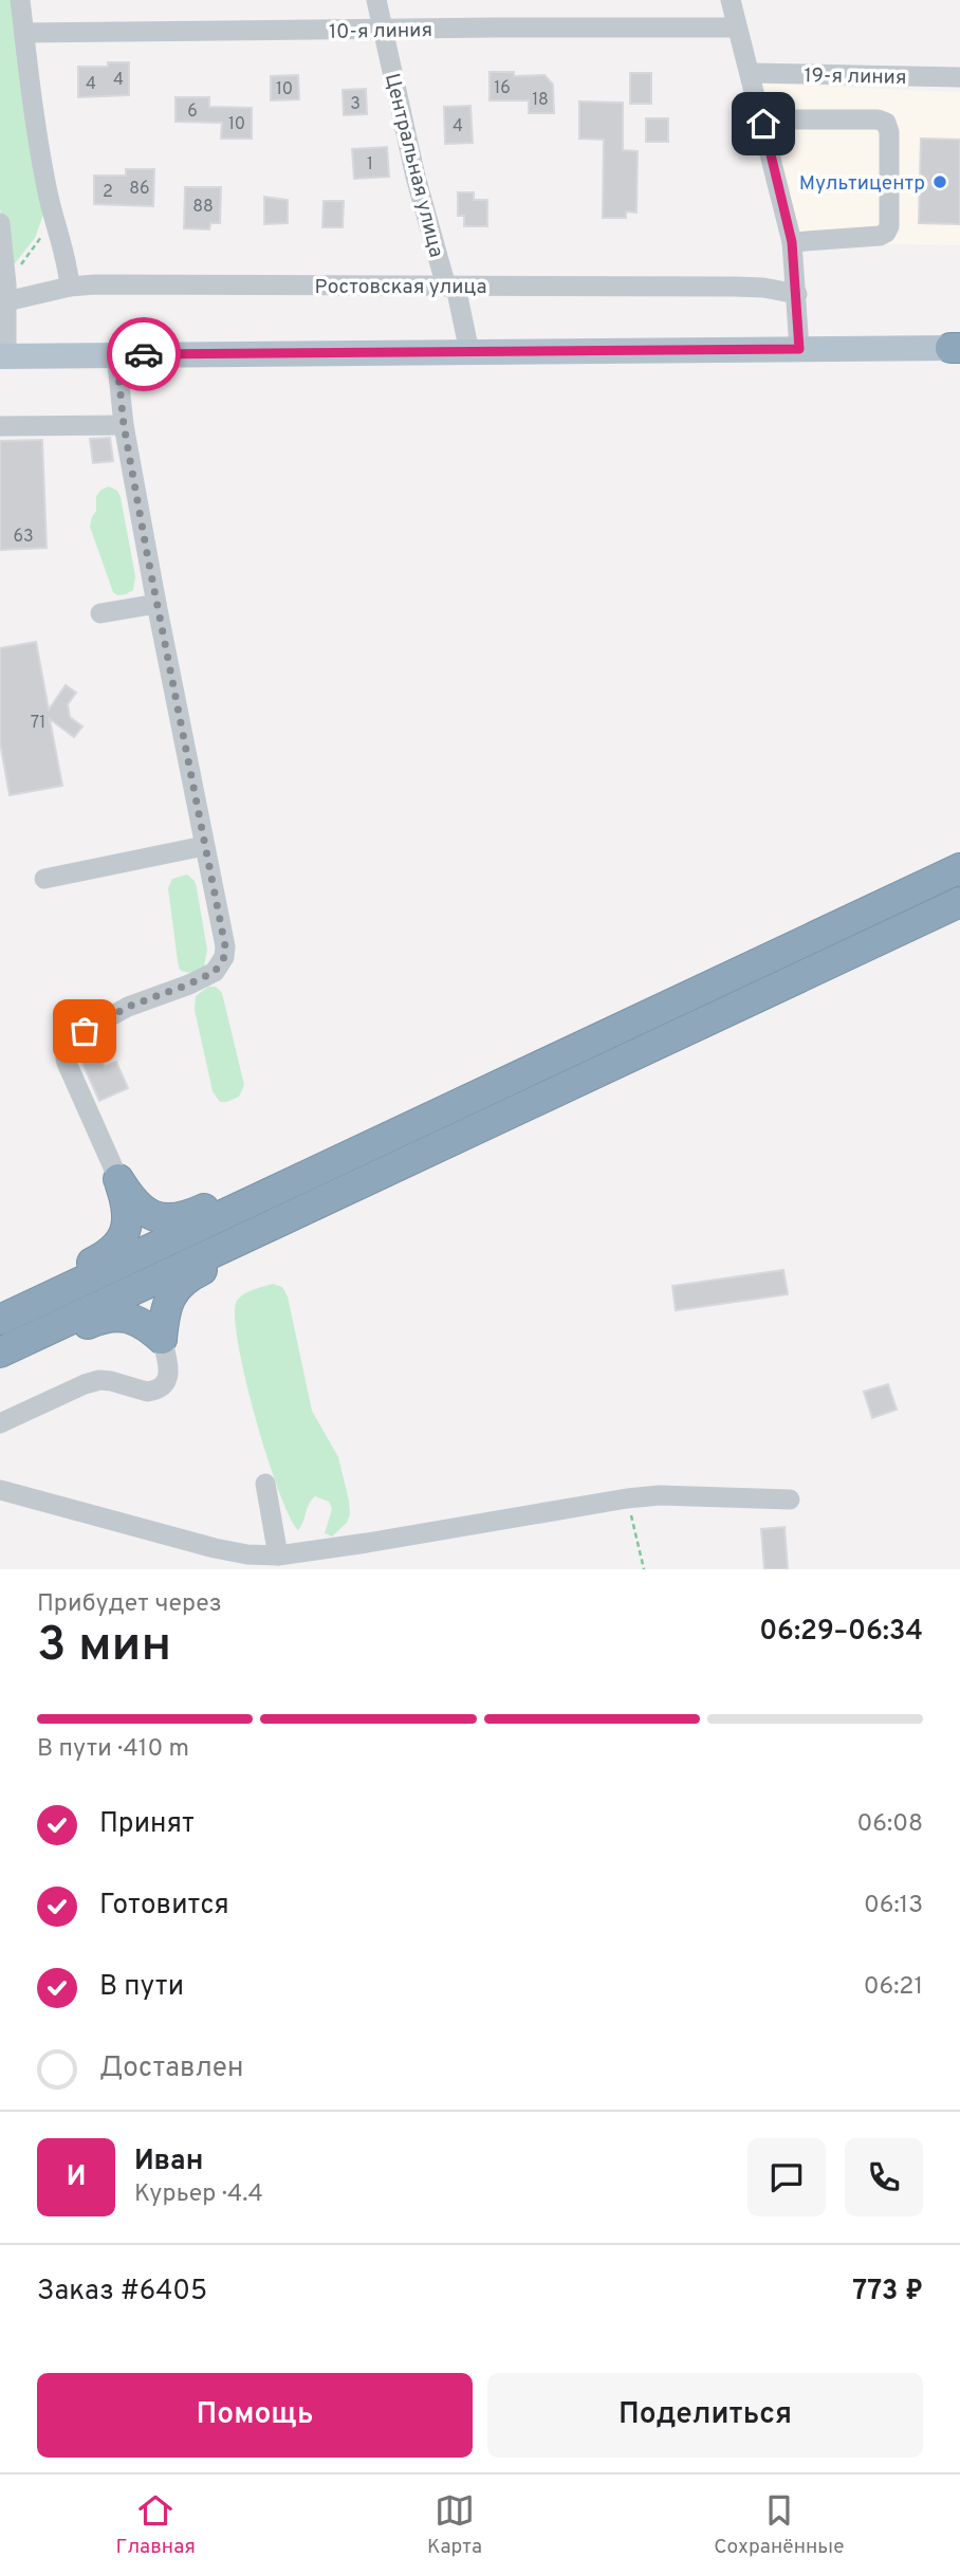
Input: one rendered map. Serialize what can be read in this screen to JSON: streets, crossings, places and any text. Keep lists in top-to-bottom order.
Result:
{
  "streets": {
    "street": [
      "10-я линия",
      "19-я линия",
      "Центральная улица",
      "Ростовская улица"
    ]
  },
  "crossings": [
    ["10-я линия", "Центральная улица"],
    ["Центральная улица", "Ростовская улица"]
  ],
  "places": ["Мультицентр"],
  "house_numbers": [
    "4",
    "4",
    "16",
    "10",
    "18",
    "3",
    "6",
    "10",
    "4",
    "1",
    "86",
    "2",
    "88",
    "63",
    "71"
  ],
  "page": {
    "heading": ["3 мин", "Прибудет через", "06:29–06:34"],
    "panel": [
      "Иван",
      "Курьер · 4.4",
      "Заказ #6405",
      "773 ₽"
    ],
    "bar": "В пути · 410 m",
    "list": [
      ["Принят", "06:08"],
      ["Готовится", "06:13"],
      ["В пути", "06:21"],
      "Доставлен"
    ],
    "round": "И",
    "buttons": ["Помощь", "Поделиться"],
    "tabs": ["Главная", "Карта", "Сохранённые"]
  }
}
